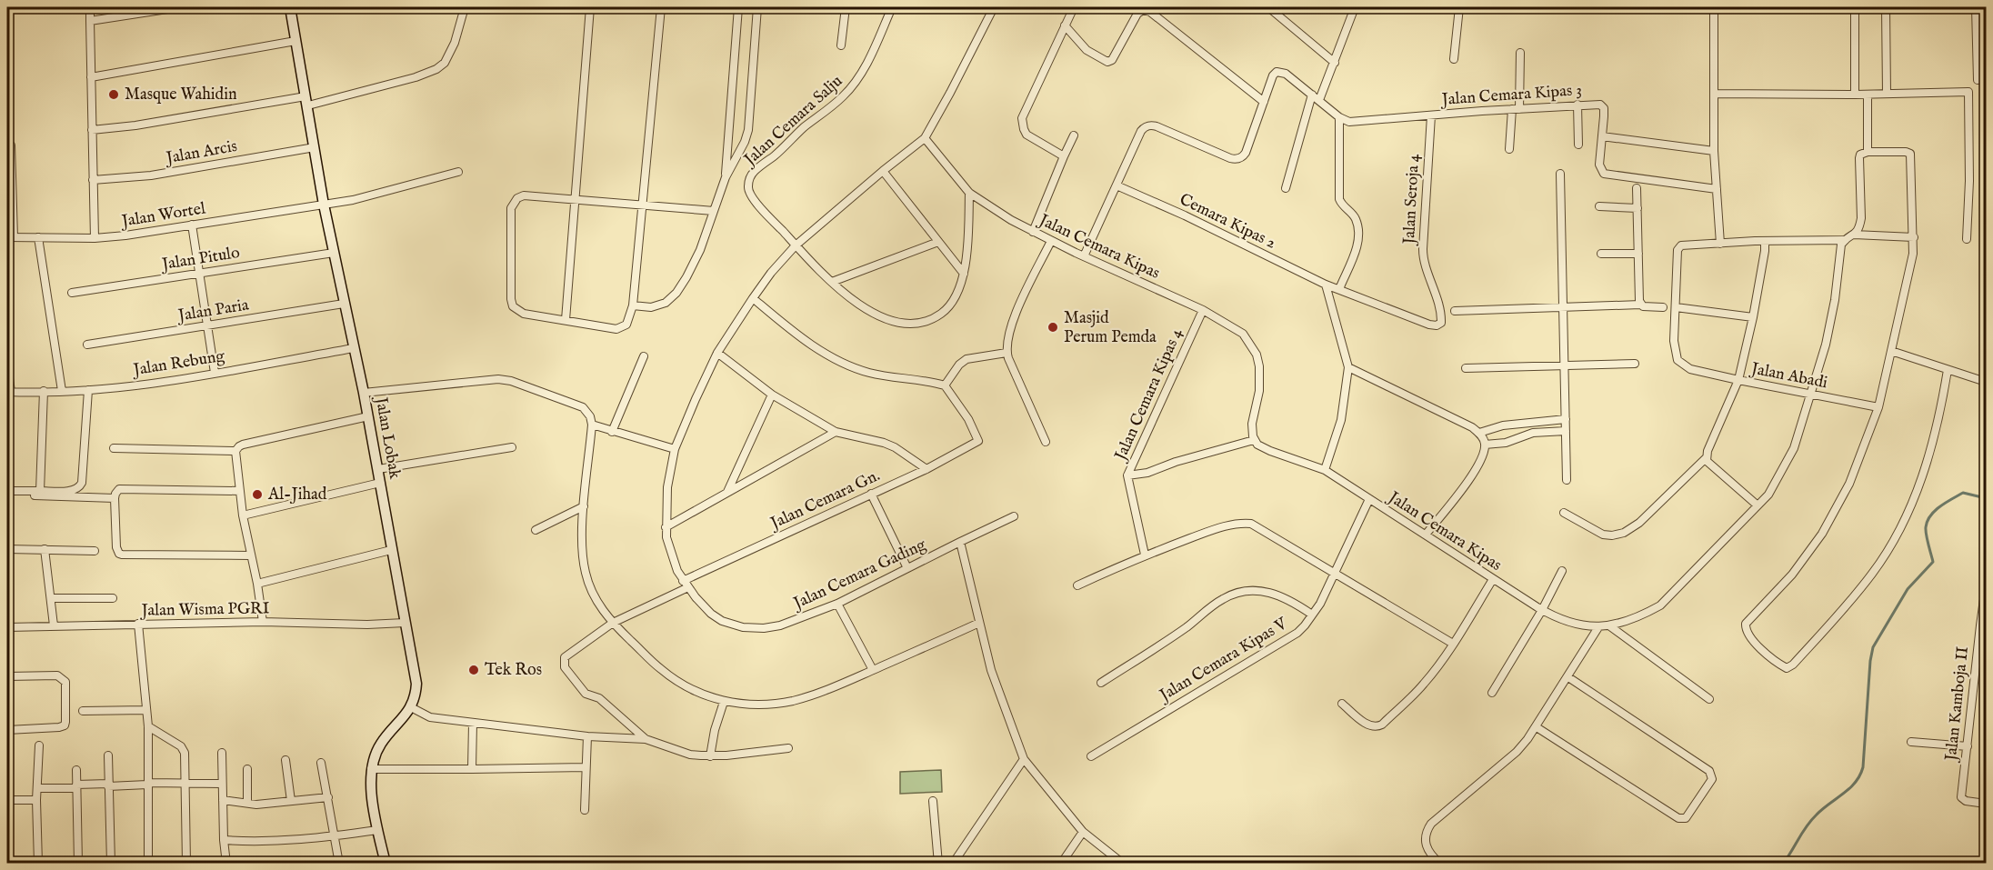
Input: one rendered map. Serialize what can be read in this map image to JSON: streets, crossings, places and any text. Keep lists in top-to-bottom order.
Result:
{
  "streets": {
    "main road": ["Jalan Lobak"],
    "street": [
      "Jalan Cemara Kipas 3",
      "Jalan Cemara Salju",
      "Jalan Arcis",
      "Jalan Seroja 4",
      "Jalan Wortel",
      "Cemara Kipas 2",
      "Jalan Cemara Kipas",
      "Jalan Pitulo",
      "Jalan Paria",
      "Jalan Rebung",
      "Jalan Abadi",
      "Jalan Cemara Kipas 4",
      "Jalan Cemara Gn.",
      "Jalan Cemara Gading",
      "Jalan Wisma PGRI",
      "Jalan Cemara Kipas V",
      "Jalan Kamboja II"
    ]
  },
  "crossings": [
    ["Jalan Cemara Kipas 3", "Jalan Seroja 4"],
    ["Jalan Cemara Salju", "Jalan Cemara Gading"],
    ["Jalan Arcis", "Jalan Lobak"],
    ["Jalan Seroja 4", "Cemara Kipas 2"],
    ["Jalan Wortel", "Jalan Lobak"],
    ["Jalan Cemara Kipas", "Jalan Abadi"],
    ["Jalan Cemara Kipas", "Jalan Cemara Kipas 4"],
    ["Jalan Cemara Kipas", "Jalan Cemara Gading"],
    ["Jalan Cemara Kipas", "Jalan Cemara Kipas V"],
    ["Jalan Pitulo", "Jalan Lobak"],
    ["Jalan Paria", "Jalan Lobak"],
    ["Jalan Rebung", "Jalan Lobak"],
    ["Jalan Lobak", "Jalan Wisma PGRI"],
    ["Jalan Cemara Gn.", "Jalan Cemara Gading"]
  ],
  "places": [
    "Masque Wahidin",
    "Masjid Perum Pemda",
    "Al-Jihad",
    "Tek Ros"
  ]
}
